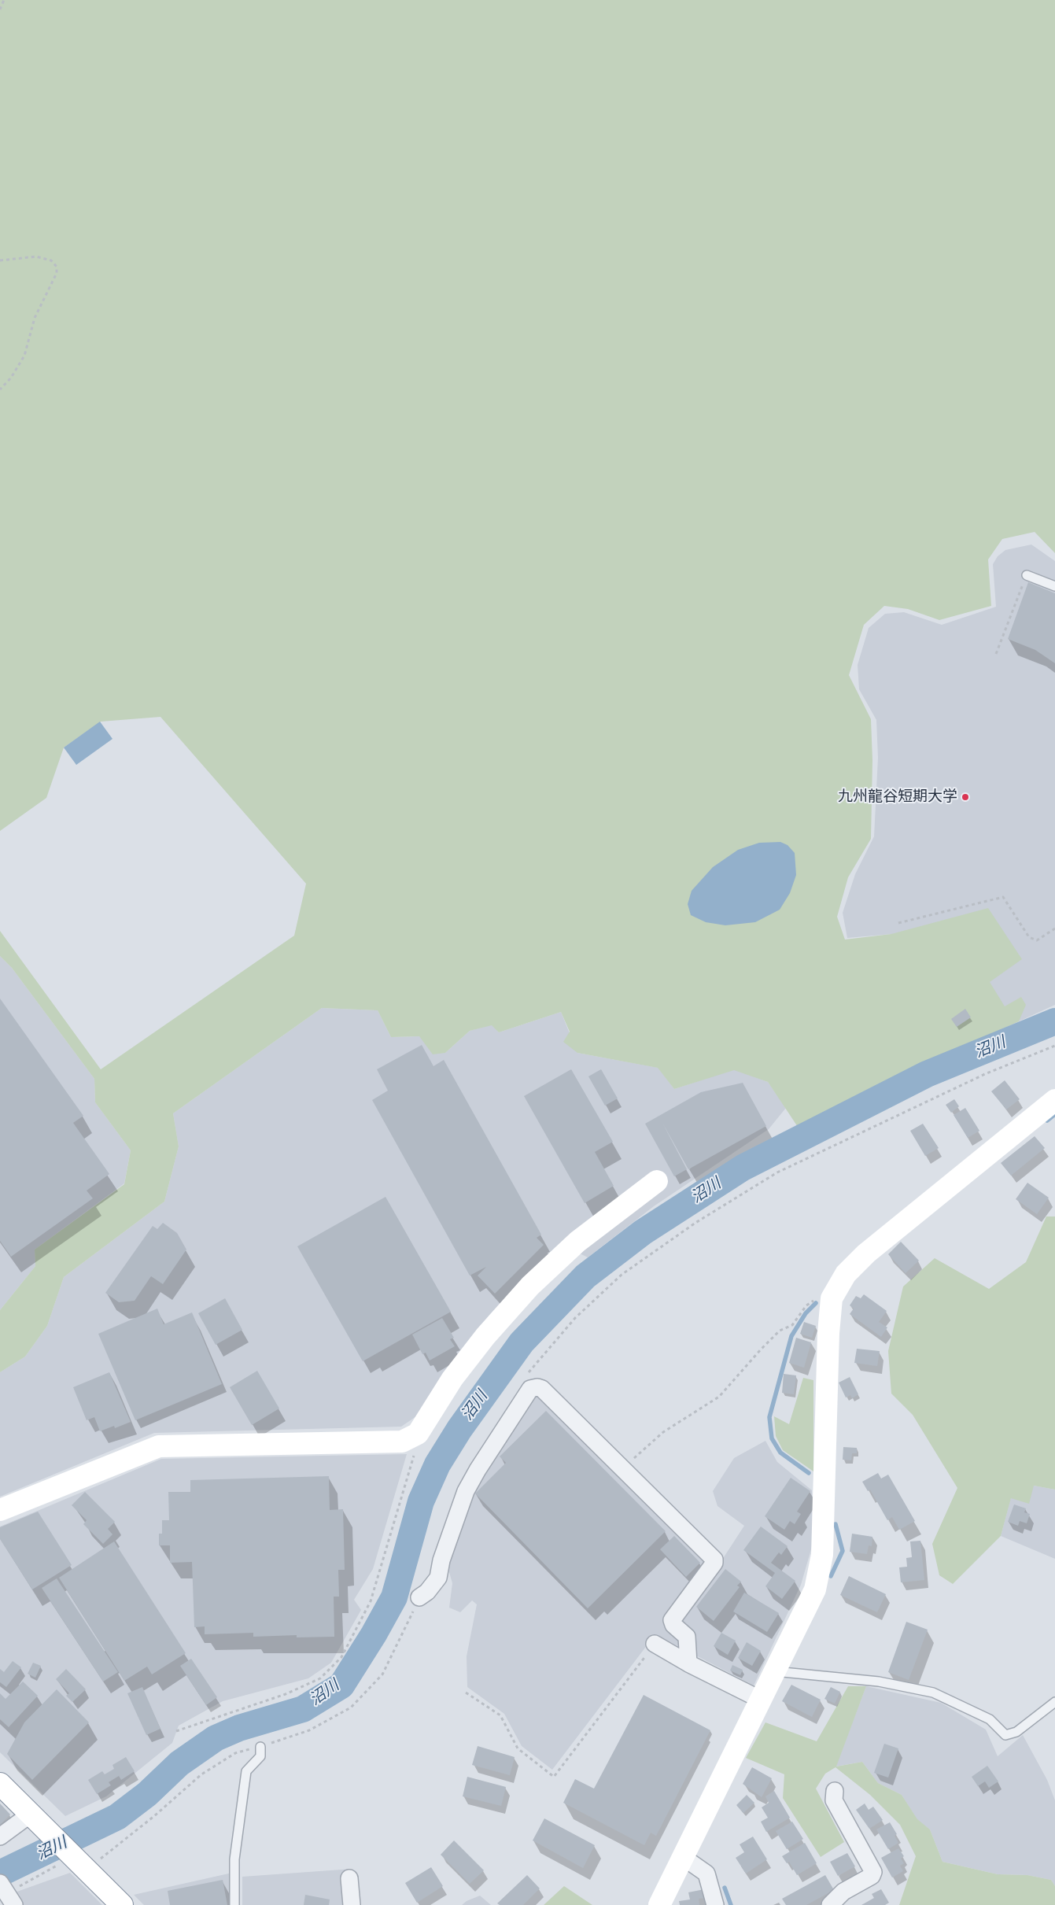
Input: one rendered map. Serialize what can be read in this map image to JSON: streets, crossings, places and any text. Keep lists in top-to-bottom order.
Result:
{
  "water": ["沼川"],
  "places": ["九州龍谷短期大学"]
}
